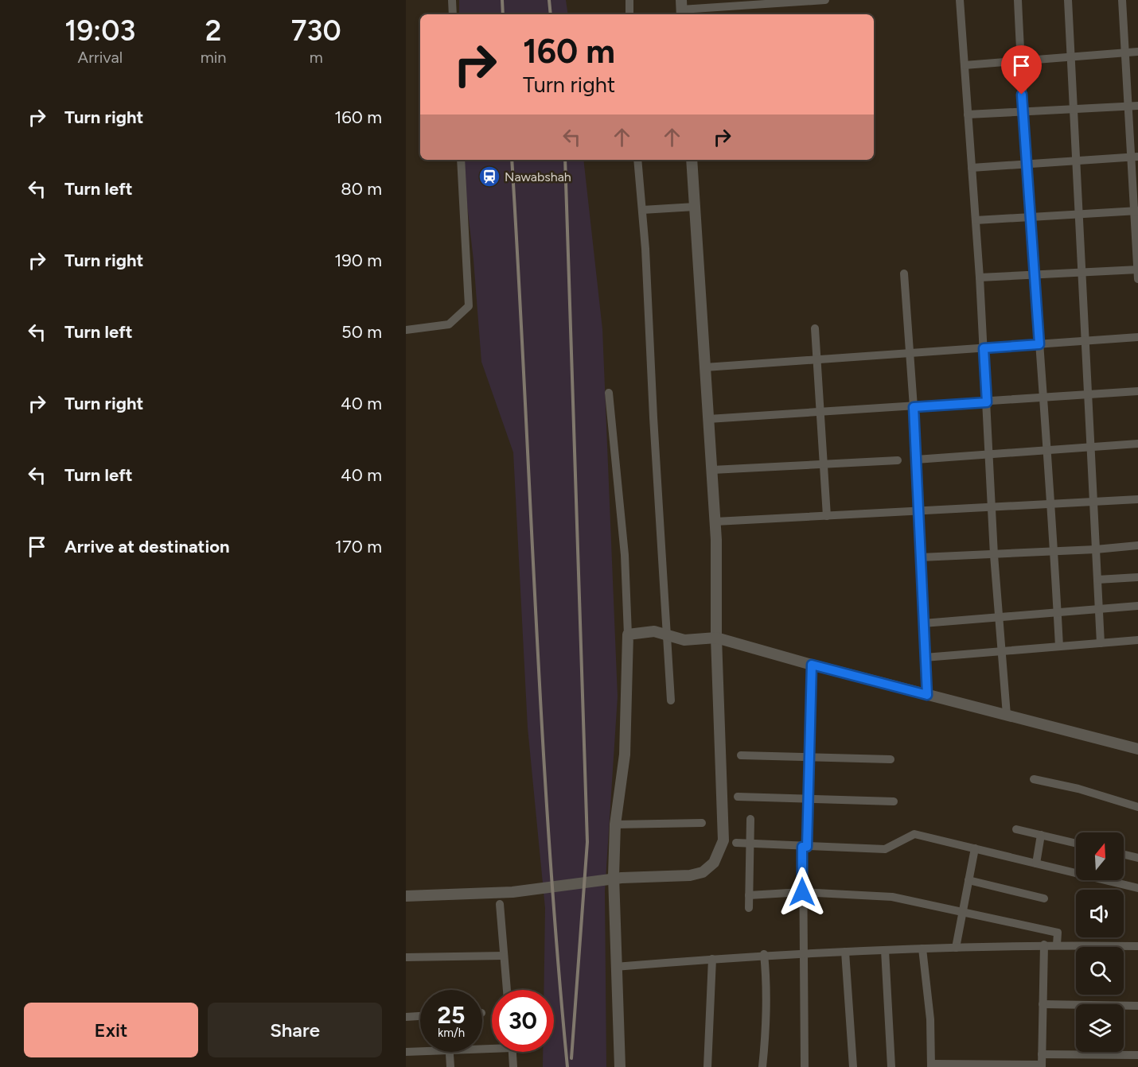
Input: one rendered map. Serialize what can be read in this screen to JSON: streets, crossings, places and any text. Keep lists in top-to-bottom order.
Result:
{
  "places": {
    "station": ["Nawabshah"]
  },
  "north": "top",
  "page": {
    "eta": [
      "19:03",
      "Arrival",
      "2",
      "min",
      "730",
      "m"
    ],
    "turn": ["160 m", "Turn right"],
    "list": [
      {
        "name": "Turn right",
        "value": "160 m"
      },
      {
        "name": "Turn left",
        "value": "80 m"
      },
      {
        "name": "Turn right",
        "value": "190 m"
      },
      {
        "name": "Turn left",
        "value": "50 m"
      },
      {
        "name": "Turn right",
        "value": "40 m"
      },
      {
        "name": "Turn left",
        "value": "40 m"
      },
      {
        "name": "Arrive at destination",
        "value": "170 m"
      }
    ],
    "speed": "25 km/h",
    "limit": "30",
    "buttons": ["Exit", "Share"]
  }
}
